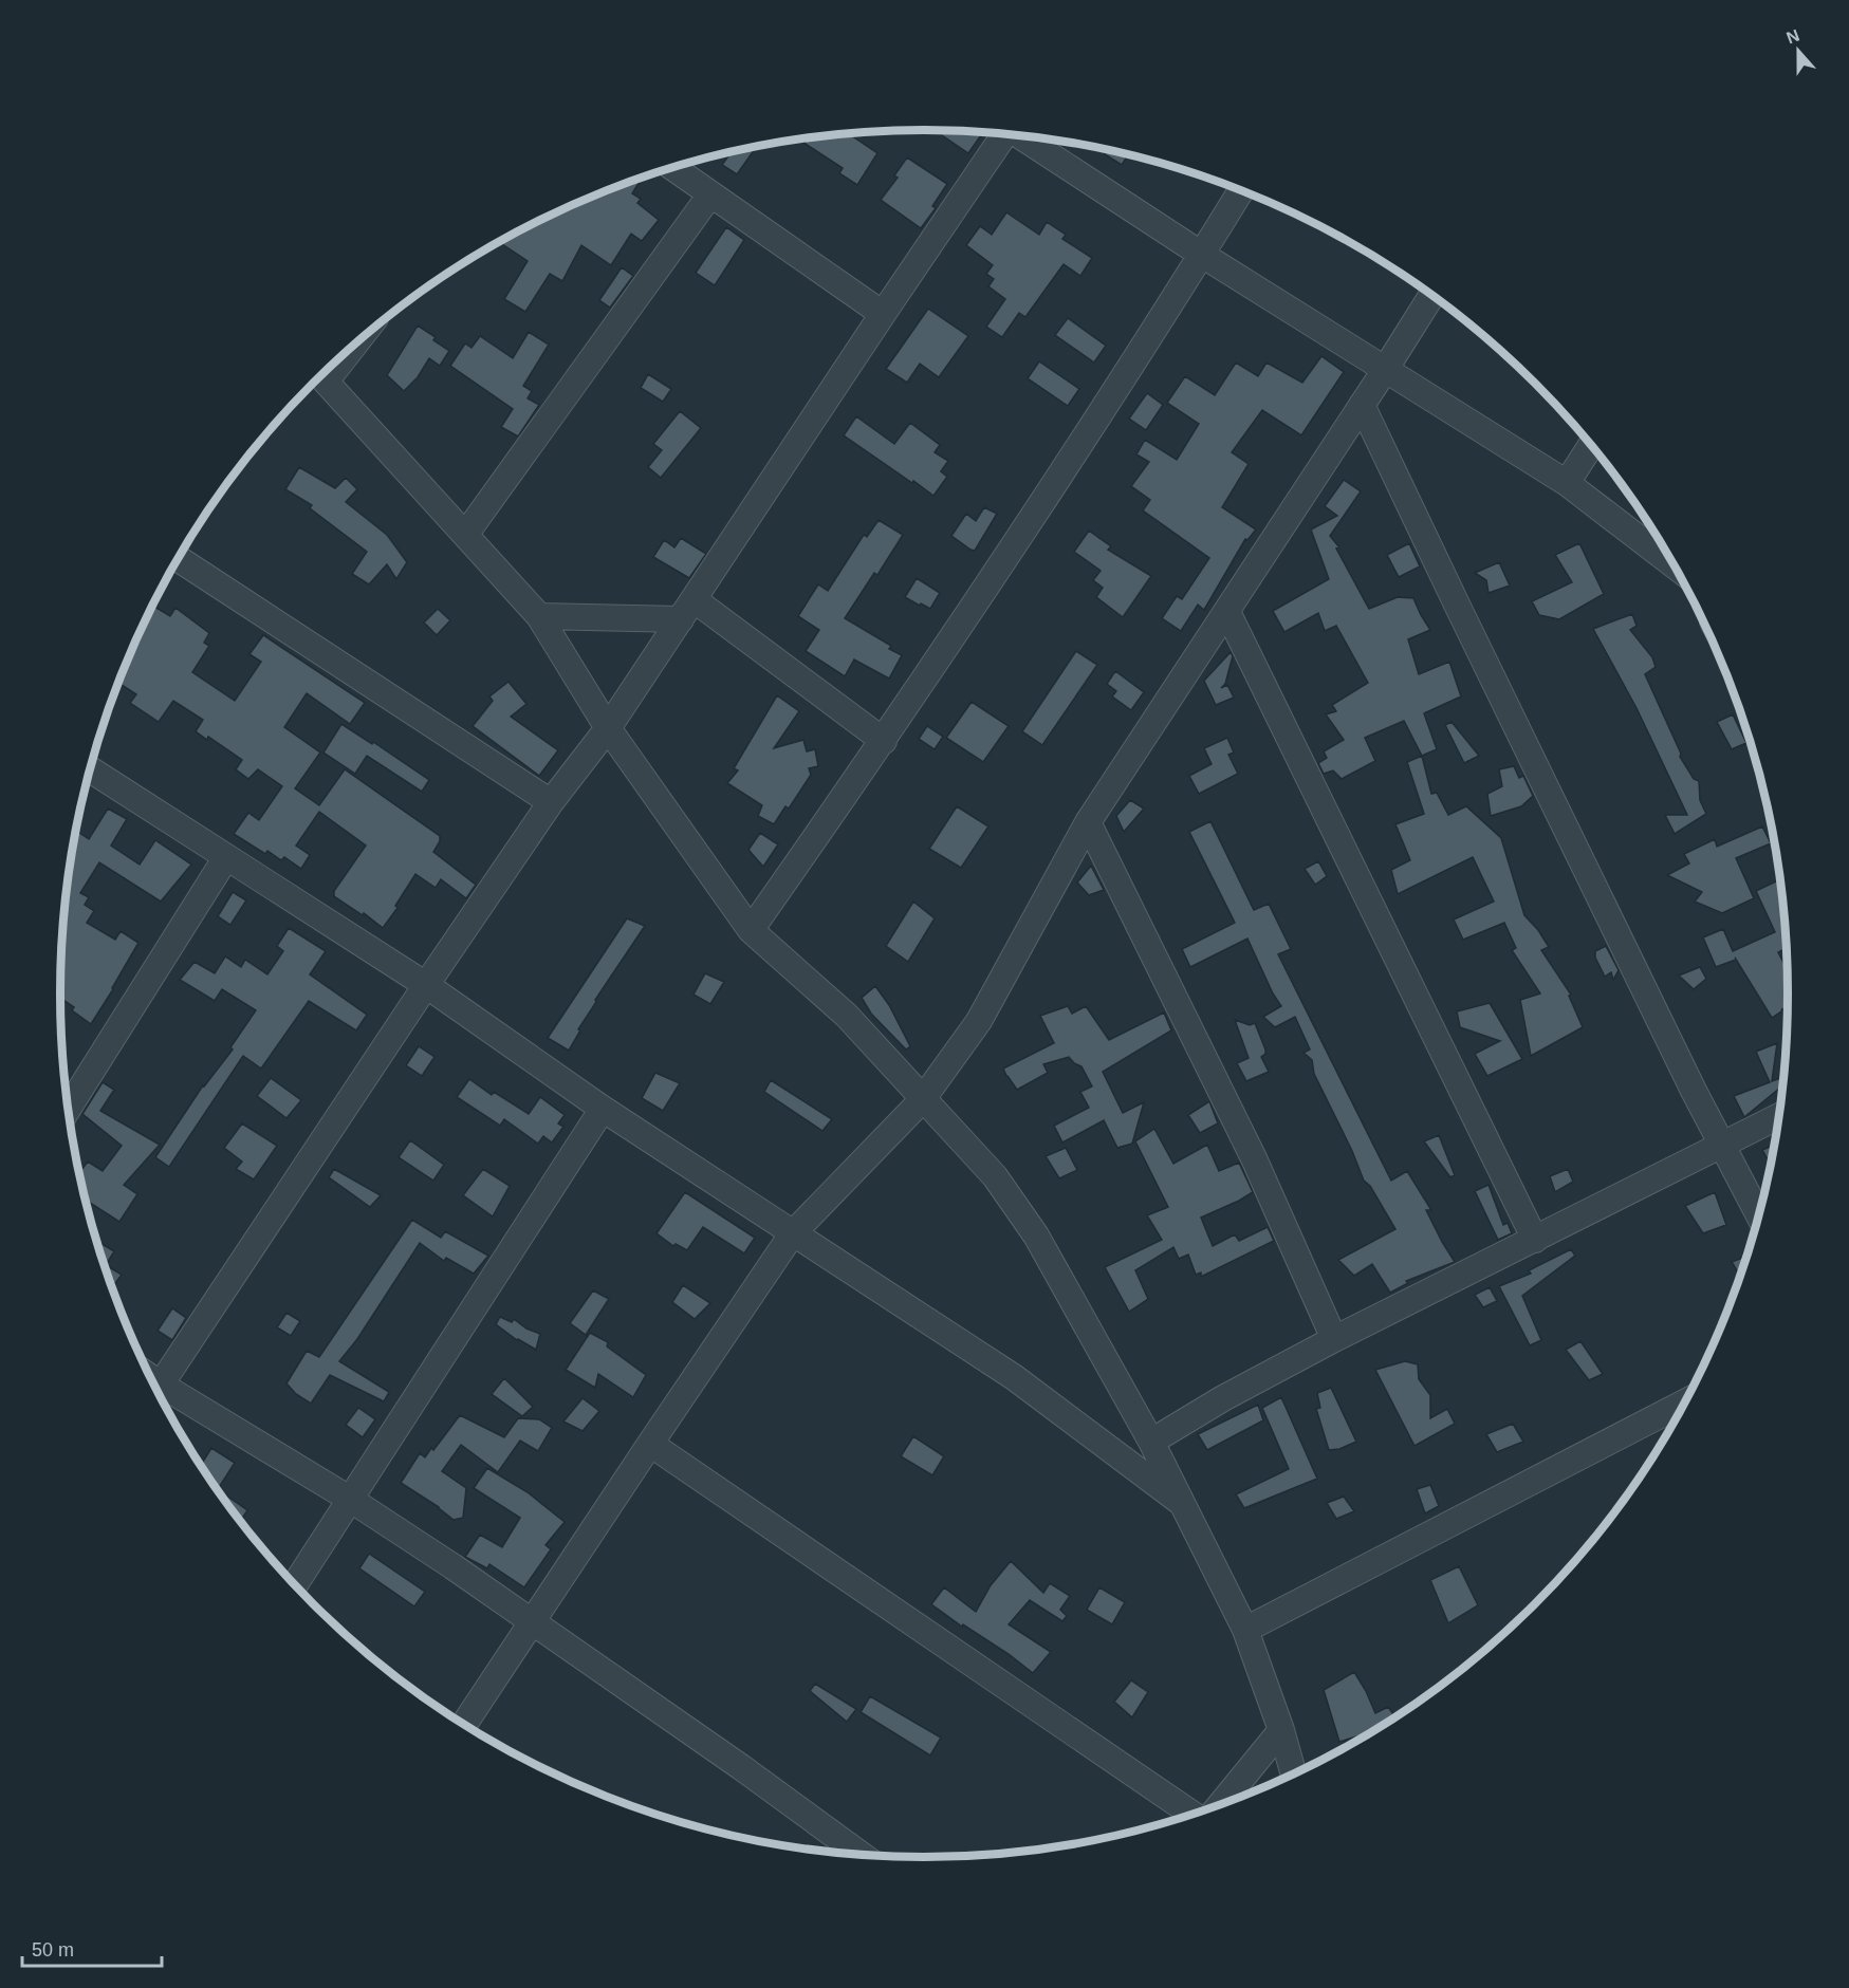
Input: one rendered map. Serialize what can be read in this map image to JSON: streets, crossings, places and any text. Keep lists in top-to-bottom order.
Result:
{
  "scale_bar": "50 m",
  "north": "top"
}
